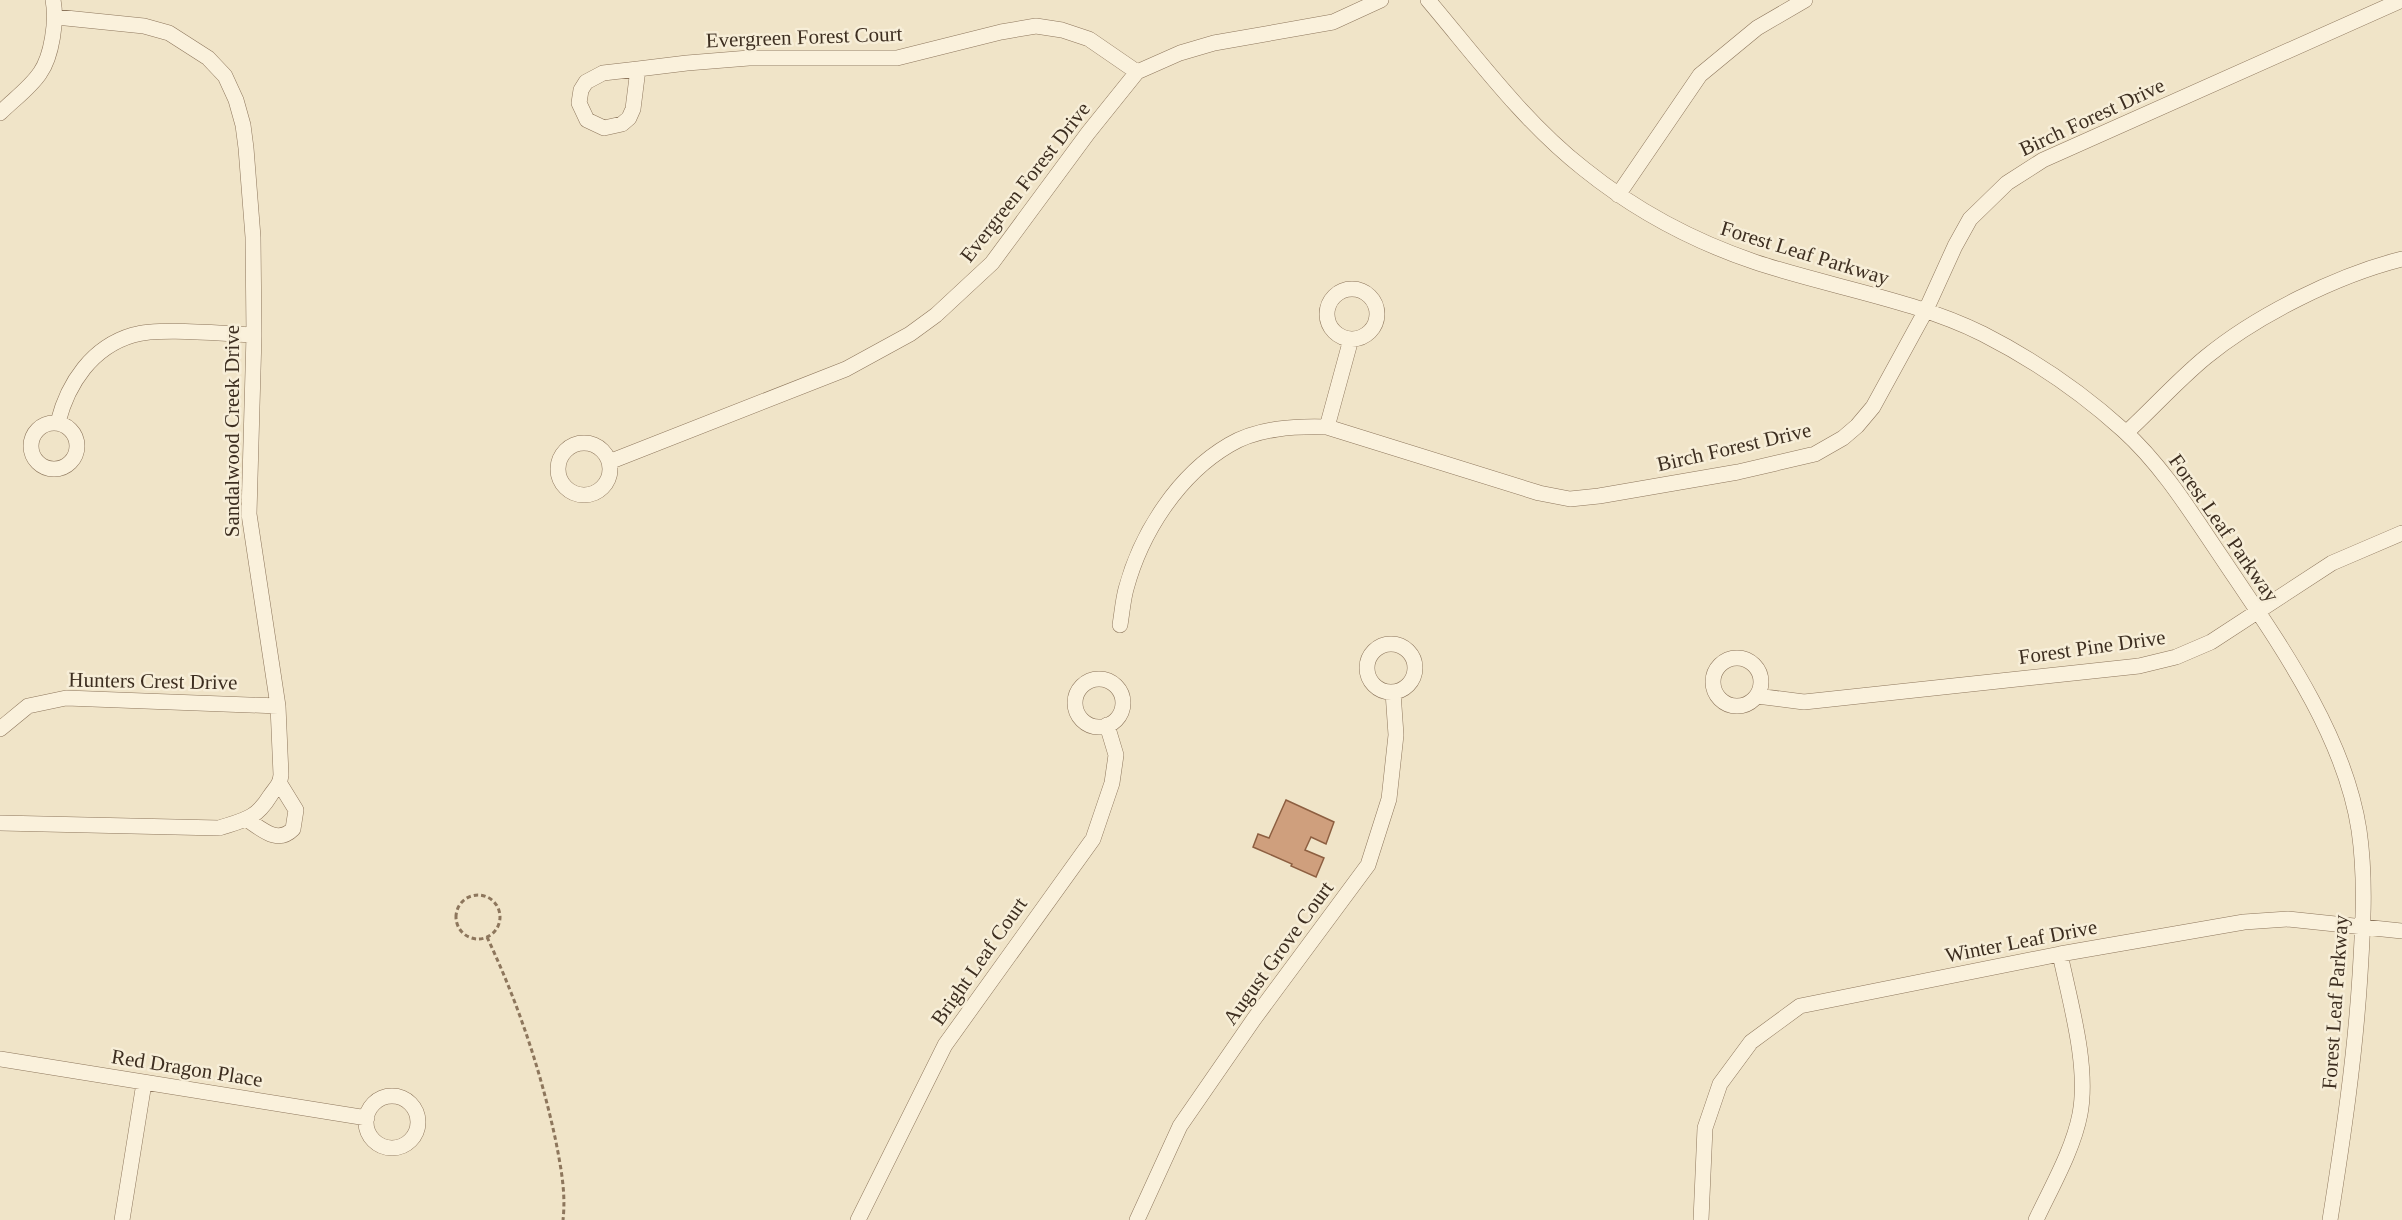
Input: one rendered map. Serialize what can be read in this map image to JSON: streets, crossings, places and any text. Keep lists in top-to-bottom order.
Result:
{
  "streets": {
    "street": [
      "Evergreen Forest Court",
      "Birch Forest Drive",
      "Evergreen Forest Drive",
      "Forest Leaf Parkway",
      "Sandalwood Creek Drive",
      "Forest Pine Drive",
      "Hunters Crest Drive",
      "Winter Leaf Drive",
      "August Grove Court",
      "Bright Leaf Court",
      "Red Dragon Place"
    ]
  },
  "crossings": [
    ["Evergreen Forest Court", "Evergreen Forest Drive"],
    ["Birch Forest Drive", "Forest Leaf Parkway"],
    ["Forest Leaf Parkway", "Forest Pine Drive"],
    ["Forest Leaf Parkway", "Winter Leaf Drive"],
    ["Sandalwood Creek Drive", "Hunters Crest Drive"]
  ]
}
